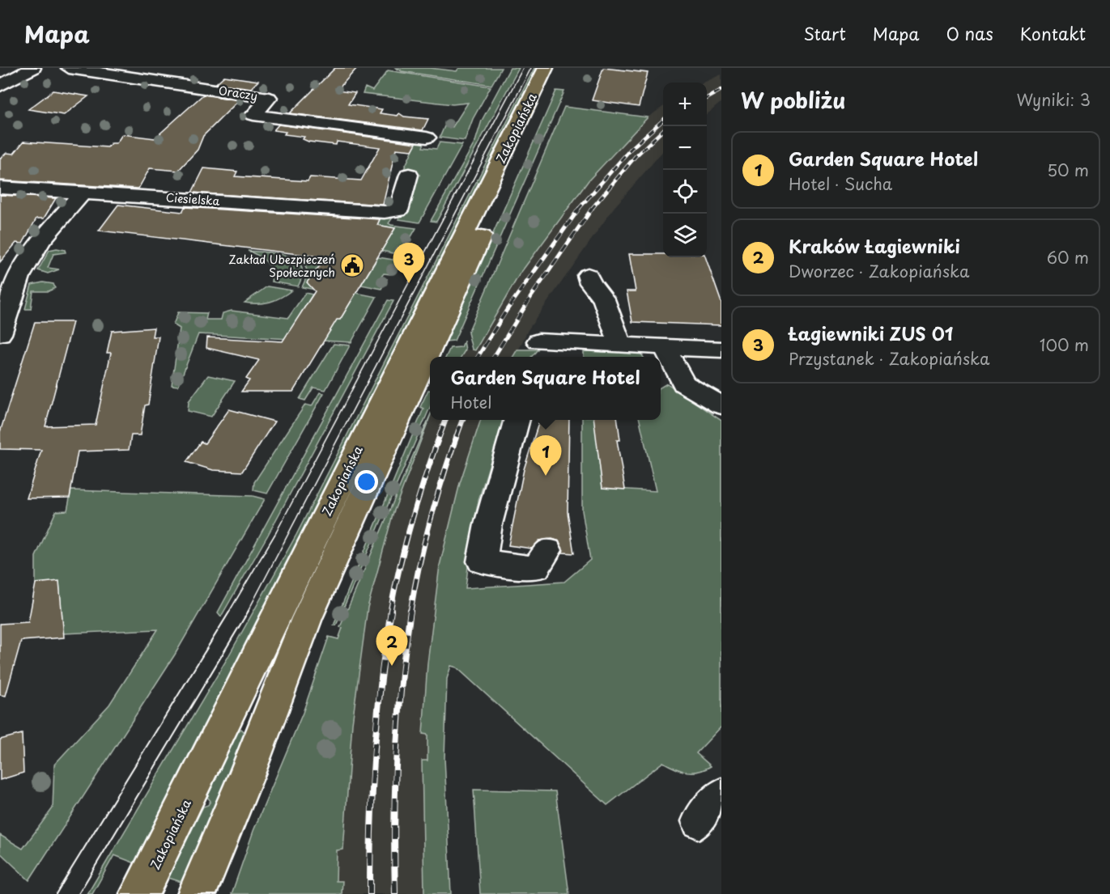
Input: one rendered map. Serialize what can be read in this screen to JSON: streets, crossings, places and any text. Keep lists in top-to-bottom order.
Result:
{
  "streets": {
    "main road": ["Zakopiańska"],
    "street": ["Oraczy", "Ciesielska"]
  },
  "places": {
    "public building": ["Zakład Ubezpieczeń Społecznych"]
  },
  "page": {
    "header": "Mapa",
    "nav": [
      "Start",
      "Mapa",
      "O nas",
      "Kontakt"
    ],
    "heading": ["W pobliżu", "Wyniki: 3"],
    "map_buttons": ["+", "−"],
    "list": [
      {
        "mark": "1",
        "name": "Garden Square Hotel",
        "note": "Hotel · Sucha",
        "value": "50 m"
      },
      {
        "mark": "2",
        "name": "Kraków Łagiewniki",
        "note": "Dworzec · Zakopiańska",
        "value": "60 m"
      },
      {
        "mark": "3",
        "name": "Łagiewniki ZUS 01",
        "note": "Przystanek · Zakopiańska",
        "value": "100 m"
      }
    ],
    "pins": ["3", "1", "2"],
    "popup": ["Garden Square Hotel", "Hotel"]
  }
}
